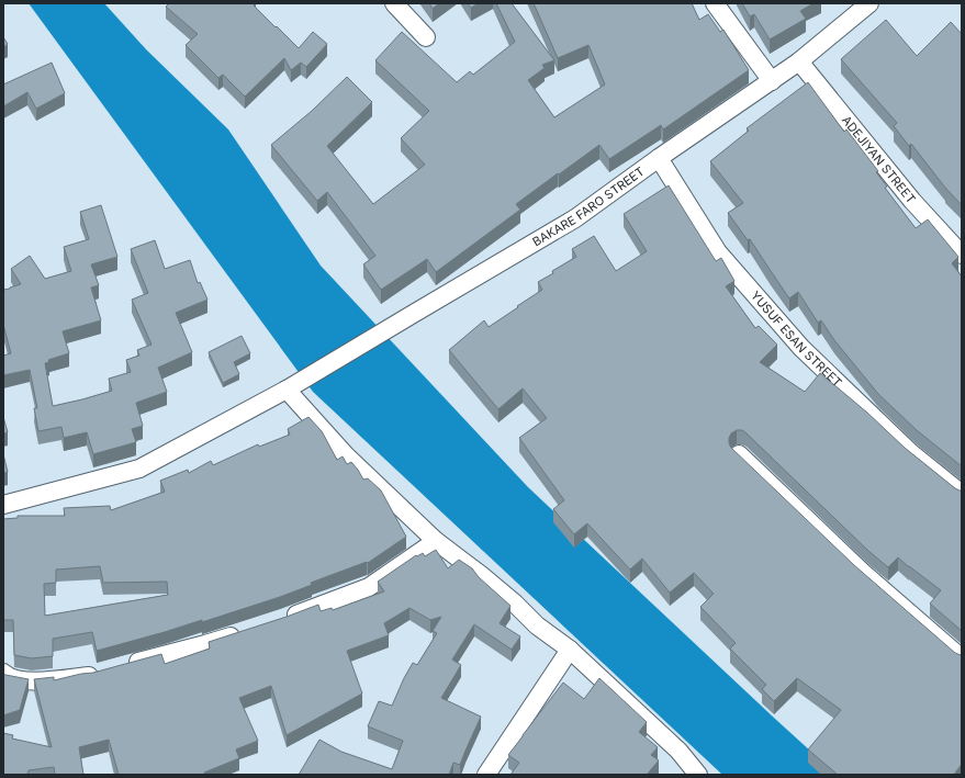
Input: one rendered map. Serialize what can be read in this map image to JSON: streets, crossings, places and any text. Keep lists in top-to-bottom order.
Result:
{
  "streets": {
    "street": ["ADEJIYAN STREET", "BAKARE FARO STREET", "YUSUF ESAN STREET"]
  },
  "crossings": [
    ["ADEJIYAN STREET", "BAKARE FARO STREET"],
    ["BAKARE FARO STREET", "YUSUF ESAN STREET"]
  ]
}
